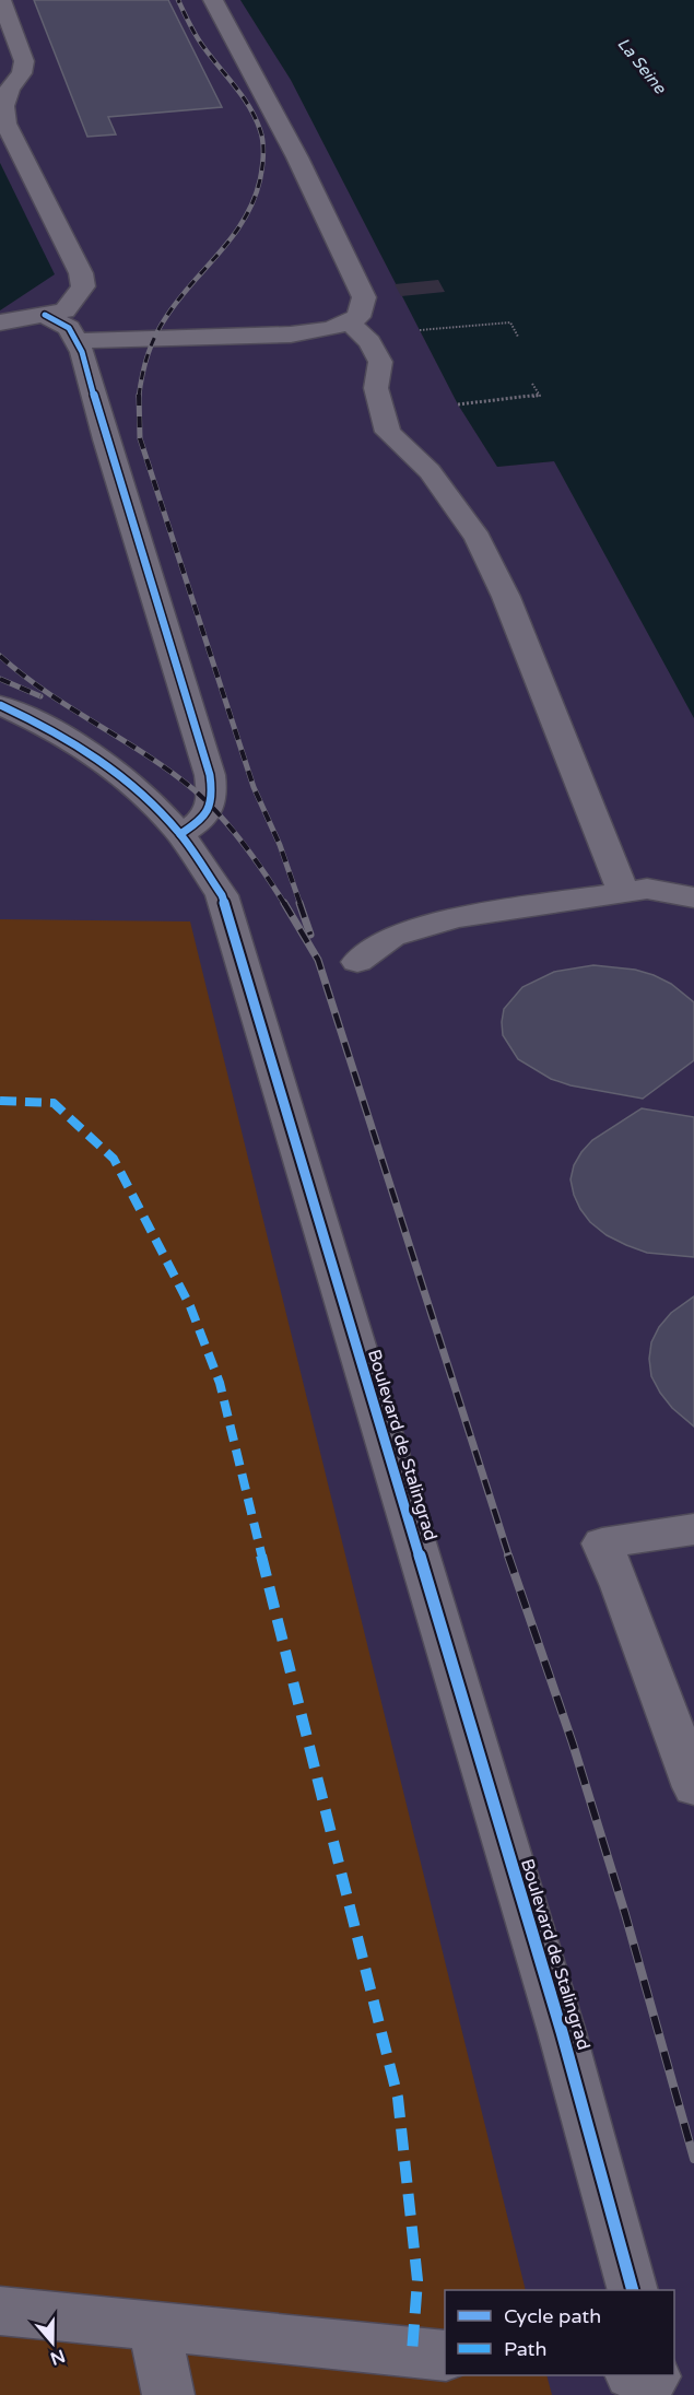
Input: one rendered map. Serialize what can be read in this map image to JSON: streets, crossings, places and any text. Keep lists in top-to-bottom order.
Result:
{
  "streets": {
    "street": ["Boulevard de Stalingrad"]
  },
  "water": ["La Seine"],
  "legend": ["Cycle path", "Path"],
  "north": "bottom"
}
